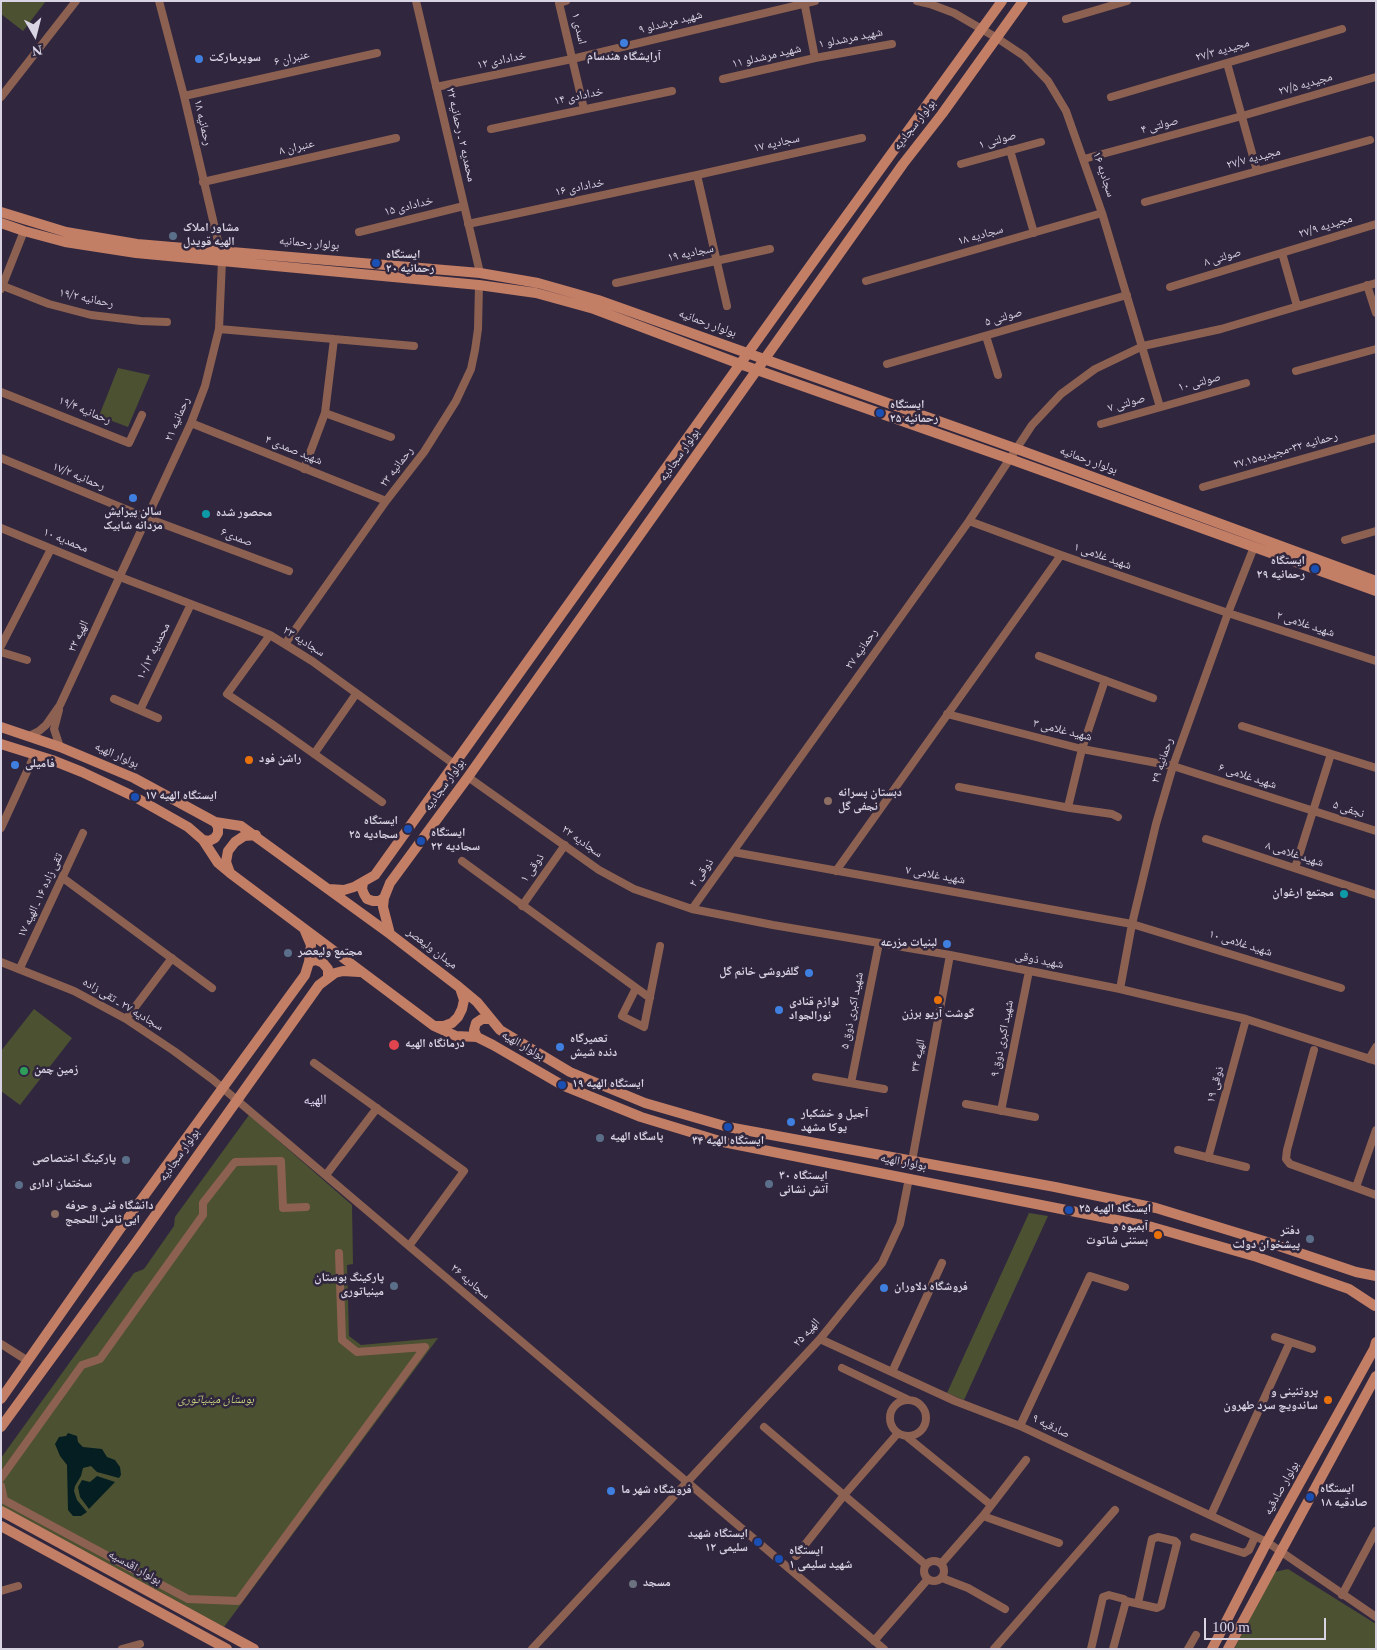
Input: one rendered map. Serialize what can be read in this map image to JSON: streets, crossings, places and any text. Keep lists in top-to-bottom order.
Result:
{
  "streets": {
    "main road": [
      "بولوار سجادیه",
      "بولوار رحمانیه",
      "بولوار الهیه",
      "میدان ولیعصر",
      "بولوار صادقیه",
      "بولوار اقدسیه"
    ],
    "street": [
      "شهید مرشدلو ۹",
      "اسدی ۱",
      "شهید مرشدلو ۱",
      "مجیدیه ۲۷/۳",
      "شهید مرشدلو ۱۱",
      "عنبران ۶",
      "خدادادی ۱۲",
      "مجیدیه ۲۷/۵",
      "خدادادی ۱۴",
      "رحمانیه ۱۸",
      "صولتی ۴",
      "محمدیه ۲ ـ رحمانیه ۲۲",
      "صولتی ۱",
      "سجادیه ۱۷",
      "عنبران ۸",
      "مجیدیه ۲۷/۷",
      "سجادیه ۱۶",
      "خدادادی ۱۶",
      "خدادادی ۱۵",
      "مجیدیه ۲۷/۹",
      "سجادیه ۱۸",
      "سجادیه ۱۹",
      "صولتی ۸",
      "رحمانیه ۱۹/۲",
      "صولتی ۵",
      "صولتی ۱۰",
      "صولتی ۷",
      "رحمانیه ۱۹/۴",
      "رحمانیه ۲۱",
      "شهید صمدی ۴",
      "رحمانیه ۳۲-مجیدیه۲۷.۱۵",
      "رحمانیه ۲۳",
      "رحمانیه ۱۷/۲",
      "صمدی۶",
      "محمدیه ۱۰",
      "شهید غلامی ۱",
      "شهید غلامی ۲",
      "الهیه ۲۲",
      "سجادیه ۲۳",
      "رحمانیه ۲۷",
      "محمدیه ۱۰/۱۳",
      "شهید غلامی ۳",
      "رحمانیه ۲۹",
      "شهید غلامی ۶",
      "نجفی ۵",
      "سجادیه ۲۲",
      "شهید غلامی ۸",
      "ذوقی ۱",
      "ذوقی ۲",
      "شهید غلامی ۷",
      "تقی زاده ۱۶ ـ الهیه ۱۷",
      "شهید غلامی ۱۰",
      "شهید ذوقی",
      "سجادیه ۲۷ ـ تقی زاده",
      "شهید اکبری ذوق ۵",
      "شهید اکبری ذوق ۹",
      "الهیه ۳۴",
      "ذوقی ۱۹",
      "سجادیه ۲۶",
      "الهیه ۲۵",
      "صادقیه ۹"
    ]
  },
  "crossings": [
    ["شهید مرشدلو ۹", "اسدی ۱"],
    ["شهید مرشدلو ۹", "خدادادی ۱۲"],
    ["اسدی ۱", "خدادادی ۱۲"],
    ["اسدی ۱", "خدادادی ۱۴"],
    ["شهید مرشدلو ۱", "شهید مرشدلو ۱۱"],
    ["عنبران ۶", "رحمانیه ۱۸"],
    ["خدادادی ۱۲", "محمدیه ۲ ـ رحمانیه ۲۲"],
    ["مجیدیه ۲۷/۵", "صولتی ۴"],
    ["رحمانیه ۱۸", "عنبران ۸"],
    ["رحمانیه ۱۸", "بولوار رحمانیه"],
    ["رحمانیه ۱۸", "رحمانیه ۲۱"],
    ["بولوار سجادیه", "سجادیه ۱۶"],
    ["بولوار سجادیه", "بولوار رحمانیه"],
    ["بولوار سجادیه", "سجادیه ۲۳"],
    ["بولوار سجادیه", "سجادیه ۲۲"],
    ["بولوار سجادیه", "میدان ولیعصر"],
    ["بولوار سجادیه", "سجادیه ۲۷ ـ تقی زاده"],
    ["بولوار سجادیه", "سجادیه ۲۶"],
    ["صولتی ۴", "سجادیه ۱۶"],
    ["محمدیه ۲ ـ رحمانیه ۲۲", "خدادادی ۱۶"],
    ["محمدیه ۲ ـ رحمانیه ۲۲", "خدادادی ۱۵"],
    ["محمدیه ۲ ـ رحمانیه ۲۲", "بولوار رحمانیه"],
    ["سجادیه ۱۷", "خدادادی ۱۶"],
    ["سجادیه ۱۶", "سجادیه ۱۸"],
    ["سجادیه ۱۶", "صولتی ۵"],
    ["سجادیه ۱۶", "صولتی ۱۰"],
    ["سجادیه ۱۶", "صولتی ۷"],
    ["سجادیه ۱۶", "رحمانیه ۲۷"],
    ["مجیدیه ۲۷/۹", "صولتی ۸"],
    ["بولوار رحمانیه", "رحمانیه ۲۱"],
    ["بولوار رحمانیه", "رحمانیه ۲۳"],
    ["بولوار رحمانیه", "رحمانیه ۲۷"],
    ["بولوار رحمانیه", "رحمانیه ۲۹"],
    ["صولتی ۱۰", "صولتی ۷"],
    ["رحمانیه ۲۱", "شهید صمدی ۴"],
    ["رحمانیه ۲۱", "رحمانیه ۱۷/۲"],
    ["رحمانیه ۲۱", "صمدی۶"],
    ["رحمانیه ۲۱", "محمدیه ۱۰"],
    ["رحمانیه ۲۱", "الهیه ۲۲"],
    ["رحمانیه ۲۱", "سجادیه ۲۳"],
    ["شهید صمدی ۴", "رحمانیه ۲۳"],
    ["رحمانیه ۲۳", "سجادیه ۲۳"],
    ["رحمانیه ۱۷/۲", "صمدی۶"],
    ["محمدیه ۱۰", "الهیه ۲۲"],
    ["محمدیه ۱۰", "سجادیه ۲۳"],
    ["شهید غلامی ۱", "شهید غلامی ۲"],
    ["شهید غلامی ۱", "رحمانیه ۲۷"],
    ["شهید غلامی ۱", "رحمانیه ۲۹"],
    ["شهید غلامی ۲", "رحمانیه ۲۹"],
    ["الهیه ۲۲", "سجادیه ۲۳"],
    ["سجادیه ۲۳", "محمدیه ۱۰/۱۳"],
    ["رحمانیه ۲۷", "ذوقی ۲"],
    ["رحمانیه ۲۷", "شهید غلامی ۷"],
    ["شهید غلامی ۳", "رحمانیه ۲۹"],
    ["شهید غلامی ۳", "شهید غلامی ۶"],
    ["بولوار الهیه", "میدان ولیعصر"],
    ["بولوار الهیه", "الهیه ۳۴"],
    ["بولوار الهیه", "الهیه ۲۵"],
    ["رحمانیه ۲۹", "شهید غلامی ۶"],
    ["رحمانیه ۲۹", "شهید غلامی ۷"],
    ["رحمانیه ۲۹", "شهید غلامی ۱۰"],
    ["رحمانیه ۲۹", "شهید ذوقی"],
    ["شهید غلامی ۶", "نجفی ۵"],
    ["سجادیه ۲۲", "ذوقی ۱"],
    ["سجادیه ۲۲", "ذوقی ۲"],
    ["سجادیه ۲۲", "شهید ذوقی"],
    ["ذوقی ۲", "شهید غلامی ۷"],
    ["ذوقی ۲", "شهید ذوقی"],
    ["شهید غلامی ۷", "شهید غلامی ۱۰"],
    ["تقی زاده ۱۶ ـ الهیه ۱۷", "سجادیه ۲۷ ـ تقی زاده"],
    ["شهید ذوقی", "شهید اکبری ذوق ۵"],
    ["شهید ذوقی", "شهید اکبری ذوق ۹"],
    ["شهید ذوقی", "الهیه ۳۴"],
    ["شهید ذوقی", "ذوقی ۱۹"],
    ["سجادیه ۲۷ ـ تقی زاده", "سجادیه ۲۶"],
    ["سجادیه ۲۶", "الهیه ۲۵"],
    ["الهیه ۲۵", "صادقیه ۹"],
    ["صادقیه ۹", "بولوار صادقیه"]
  ],
  "districts": ["الهیه"],
  "parks": ["بوستان مینیاتوری"],
  "places": [
    "آرایشگاه هندسام",
    "سوپرمارکت",
    "مشاور املاک الهیه قویدل",
    "ایستگاه رحمانیه ۲۰",
    "ایستگاه رحمانیه ۲۵",
    "سالن پیرایش مردانه شابیک",
    "محصور شده",
    "ایستگاه رحمانیه ۲۹",
    "راشن فود",
    "فامیلی",
    "ایستگاه الهیه ۱۷",
    "دبستان پسرانه نجفی گل",
    "ایستگاه سجادیه ۲۵",
    "ایستگاه سجادیه ۲۲",
    "مجتمع ارغوان",
    "لبنیات مزرعه",
    "مجتمع ولیعصر",
    "گلفروشی خانم گل",
    "گوشت آریو برزن",
    "لوازم قنادی نورالجواد",
    "درمانگاه الهیه",
    "تعمیرگاه دنده شیش",
    "زمین چمن",
    "ایستگاه الهیه ۱۹",
    "آجیل و خشکبار یوکا مشهد",
    "ایستگاه الهیه ۳۴",
    "پاسگاه الهیه",
    "پارکینگ اختصاصی",
    "ایستگاه ۳۰ آتش نشانی",
    "سختمان اداری",
    "ایستگاه الهیه ۲۵",
    "دانشگاه فنی و حرفه ایی ثامن اللحجج",
    "آبمیوه و بستنی شاتوت",
    "دفتر پیشخوان دولت",
    "پارکینگ بوستان مینیاتوری",
    "فروشگاه دلاوران",
    "پروتئینی و ساندویچ سرد طهرون",
    "فروشگاه شهر ما",
    "ایستگاه صادقیه ۱۸",
    "ایستگاه شهید سلیمی ۱۲",
    "ایستگاه شهید سلیمی ۱",
    "مسجد"
  ],
  "scale_bar": "100 m",
  "north": "bottom"
}
